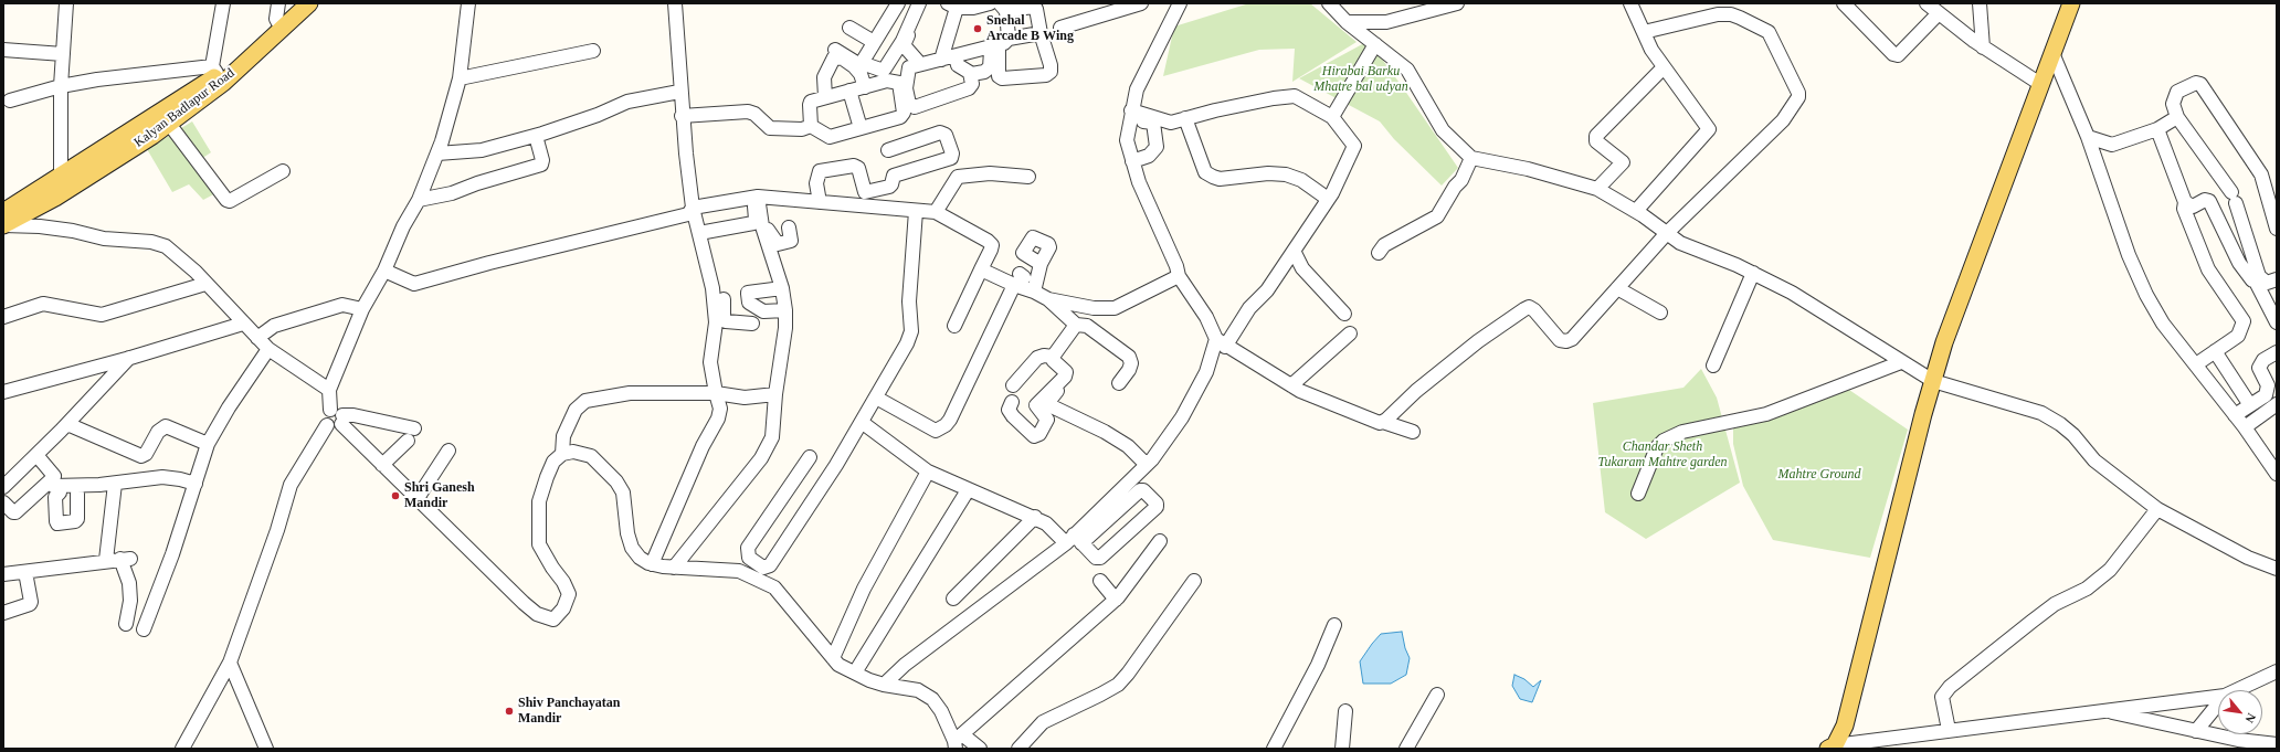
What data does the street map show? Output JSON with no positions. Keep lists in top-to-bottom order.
{
  "streets": {
    "main road": ["Kalyan Badlapur Road"]
  },
  "parks": ["Hirabai Barku Mhatre bal udyan", "Chandar Sheth Tukaram Mahtre garden", "Mahtre Ground"],
  "places": ["Snehal Arcade B Wing", "Shri Ganesh Mandir", "Shiv Panchayatan Mandir"],
  "north": "bottom right"
}
